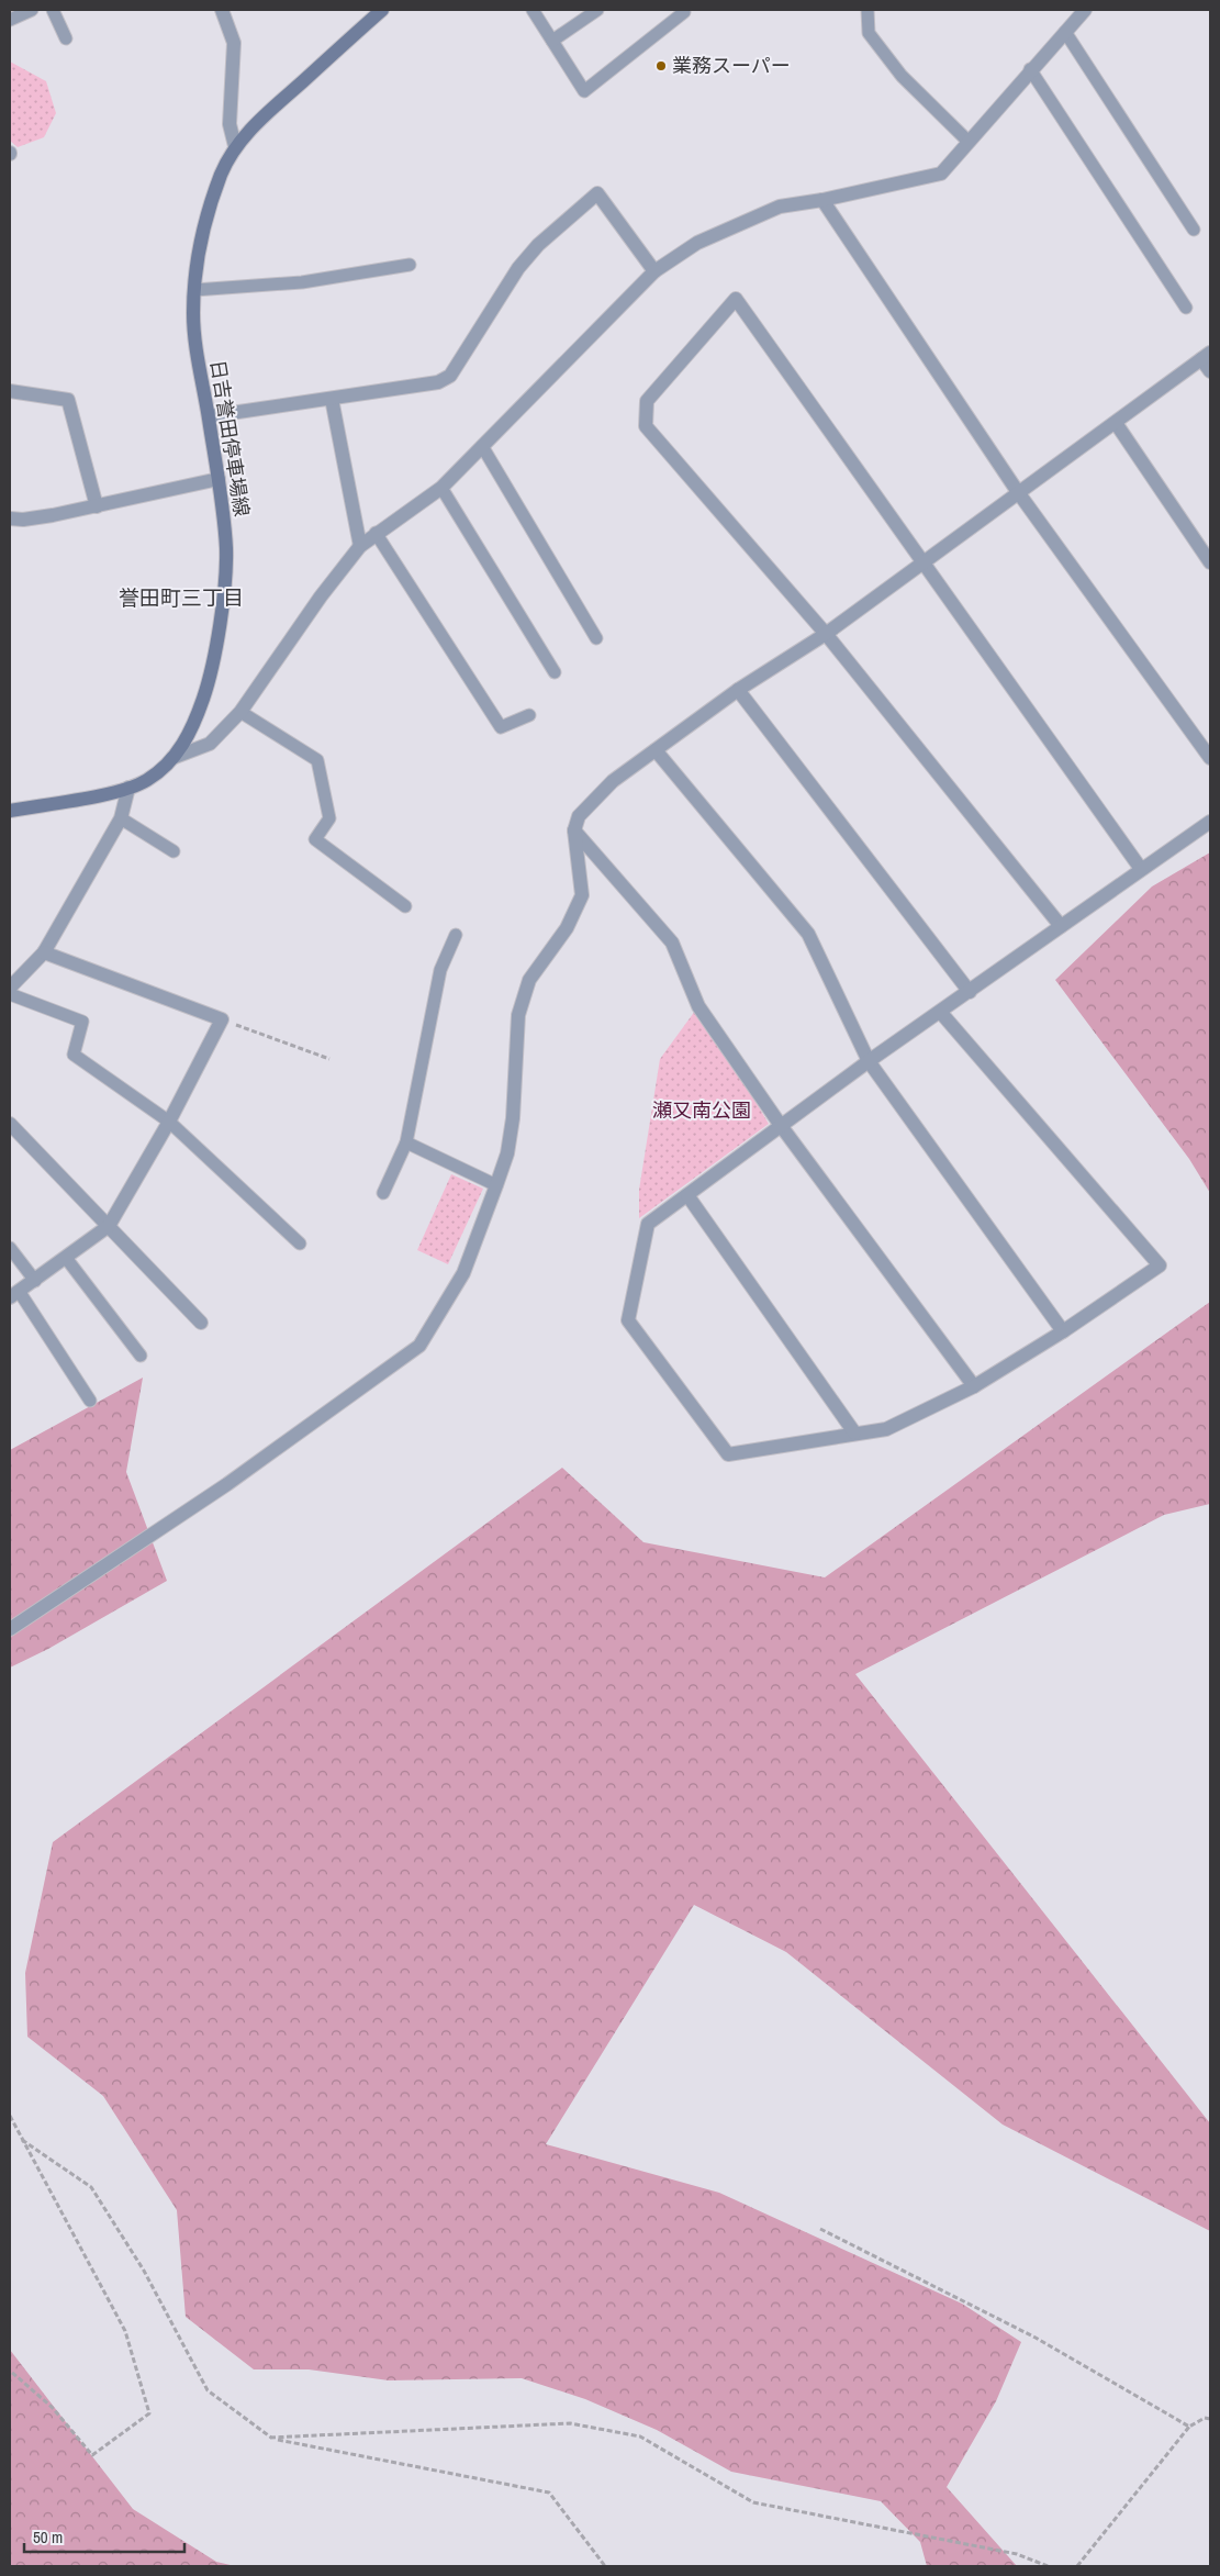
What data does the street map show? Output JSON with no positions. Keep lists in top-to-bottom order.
{
  "streets": {
    "main road": ["日吉誉田停車場線"]
  },
  "districts": ["誉田町三丁目"],
  "parks": ["瀬又南公園"],
  "places": ["業務スーパー"],
  "scale_bar": "50 m"
}
